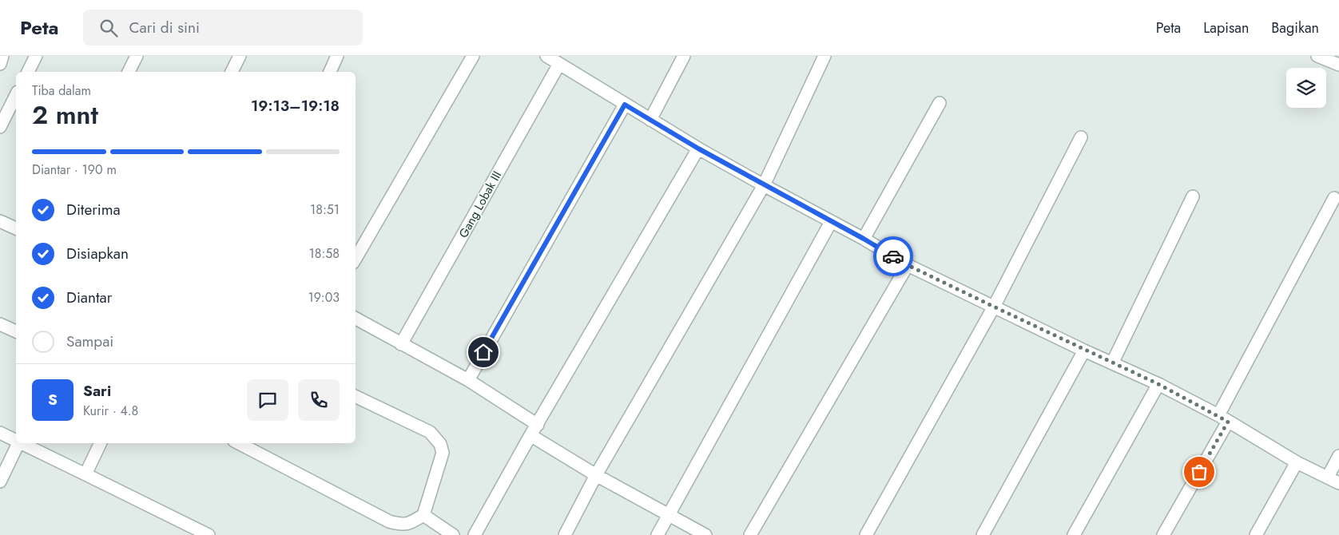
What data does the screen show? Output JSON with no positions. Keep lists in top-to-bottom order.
{
  "streets": {
    "street": ["Gang Lobak III"]
  },
  "page": {
    "header": "Peta",
    "search": "Cari di sini",
    "nav": ["Peta", "Lapisan", "Bagikan"],
    "heading": ["2 mnt", "Tiba dalam", "19:13–19:18"],
    "panel": ["Sari", "Kurir · 4.8"],
    "bar": "Diantar · 190 m",
    "list": [
      ["Diterima", "18:51"],
      ["Disiapkan", "18:58"],
      ["Diantar", "19:03"],
      "Sampai"
    ],
    "round": "S"
  }
}
